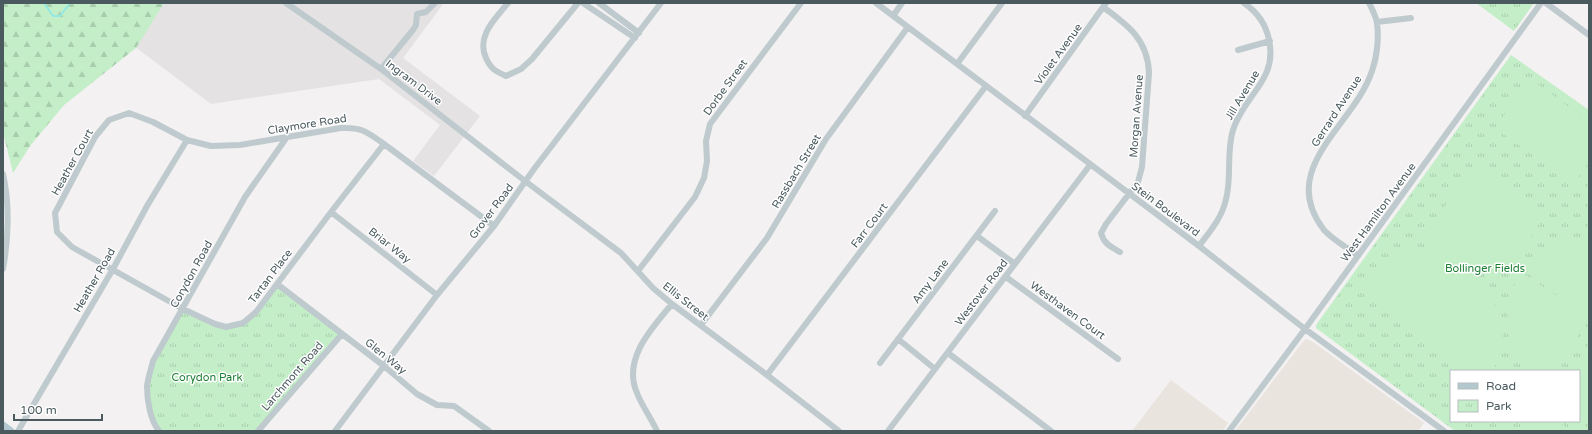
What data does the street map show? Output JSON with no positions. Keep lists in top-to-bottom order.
{
  "streets": {
    "street": [
      "Violet Avenue",
      "Ingram Drive",
      "Dorbe Street",
      "Jill Avenue",
      "Gerrard Avenue",
      "Morgan Avenue",
      "Claymore Road",
      "Heather Court",
      "Rassbach Street",
      "Stein Boulevard",
      "Grover Road",
      "West Hamilton Avenue",
      "Farr Court",
      "Briar Way",
      "Corydon Road",
      "Tartan Place",
      "Heather Road",
      "Amy Lane",
      "Westover Road",
      "Ellis Street",
      "Westhaven Court",
      "Glen Way",
      "Larchmont Road"
    ]
  },
  "crossings": [
    ["Violet Avenue", "Morgan Avenue"],
    ["Violet Avenue", "Stein Boulevard"],
    ["Ingram Drive", "Grover Road"],
    ["Ingram Drive", "Ellis Street"],
    ["Dorbe Street", "Ellis Street"],
    ["Jill Avenue", "Stein Boulevard"],
    ["Gerrard Avenue", "West Hamilton Avenue"],
    ["Morgan Avenue", "Stein Boulevard"],
    ["Claymore Road", "Heather Court"],
    ["Claymore Road", "Grover Road"],
    ["Claymore Road", "Corydon Road"],
    ["Claymore Road", "Tartan Place"],
    ["Claymore Road", "Heather Road"],
    ["Heather Court", "Tartan Place"],
    ["Heather Court", "Heather Road"],
    ["Rassbach Street", "Stein Boulevard"],
    ["Rassbach Street", "Ellis Street"],
    ["Stein Boulevard", "West Hamilton Avenue"],
    ["Stein Boulevard", "Farr Court"],
    ["Stein Boulevard", "Westover Road"],
    ["Grover Road", "Briar Way"],
    ["Grover Road", "Ellis Street"],
    ["Grover Road", "Glen Way"],
    ["Farr Court", "Ellis Street"],
    ["Briar Way", "Tartan Place"],
    ["Corydon Road", "Tartan Place"],
    ["Tartan Place", "Heather Road"],
    ["Tartan Place", "Glen Way"],
    ["Westover Road", "Westhaven Court"],
    ["Glen Way", "Larchmont Road"]
  ],
  "parks": ["Bollinger Fields", "Corydon Park"],
  "legend": ["Road", "Park"],
  "scale_bar": "100 m"
}
